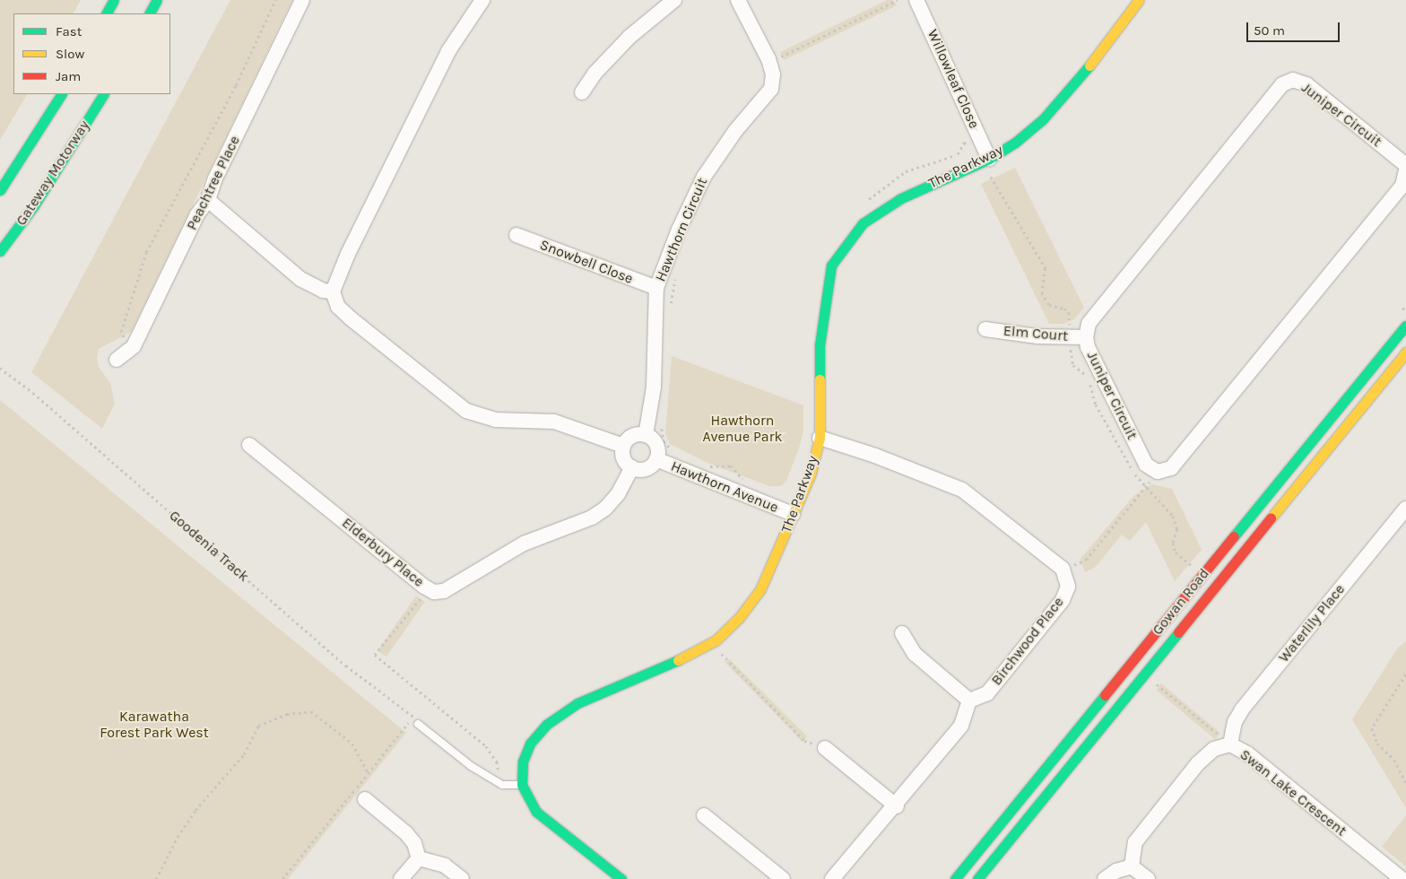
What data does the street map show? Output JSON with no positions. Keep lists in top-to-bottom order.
{
  "streets": {
    "main road": ["The Parkway", "Gateway Motorway", "Gowan Road"],
    "street": [
      "Willowleaf Close",
      "Juniper Circuit",
      "Peachtree Place",
      "Hawthorn Circuit",
      "Snowbell Close",
      "Elm Court",
      "Hawthorn Avenue",
      "Elderbury Place",
      "Waterlily Place",
      "Birchwood Place",
      "Swan Lake Crescent"
    ],
    "path": ["Goodenia Track"]
  },
  "crossings": [
    ["Willowleaf Close", "The Parkway"],
    ["Juniper Circuit", "Elm Court"],
    ["The Parkway", "Hawthorn Avenue"],
    ["Hawthorn Circuit", "Snowbell Close"],
    ["Hawthorn Circuit", "Hawthorn Avenue"],
    ["Hawthorn Circuit", "Elderbury Place"],
    ["Hawthorn Avenue", "Elderbury Place"],
    ["Waterlily Place", "Swan Lake Crescent"]
  ],
  "parks": ["Hawthorn Avenue Park", "Karawatha Forest Park West"],
  "legend": ["Fast", "Slow", "Jam"],
  "scale_bar": "50 m"
}
